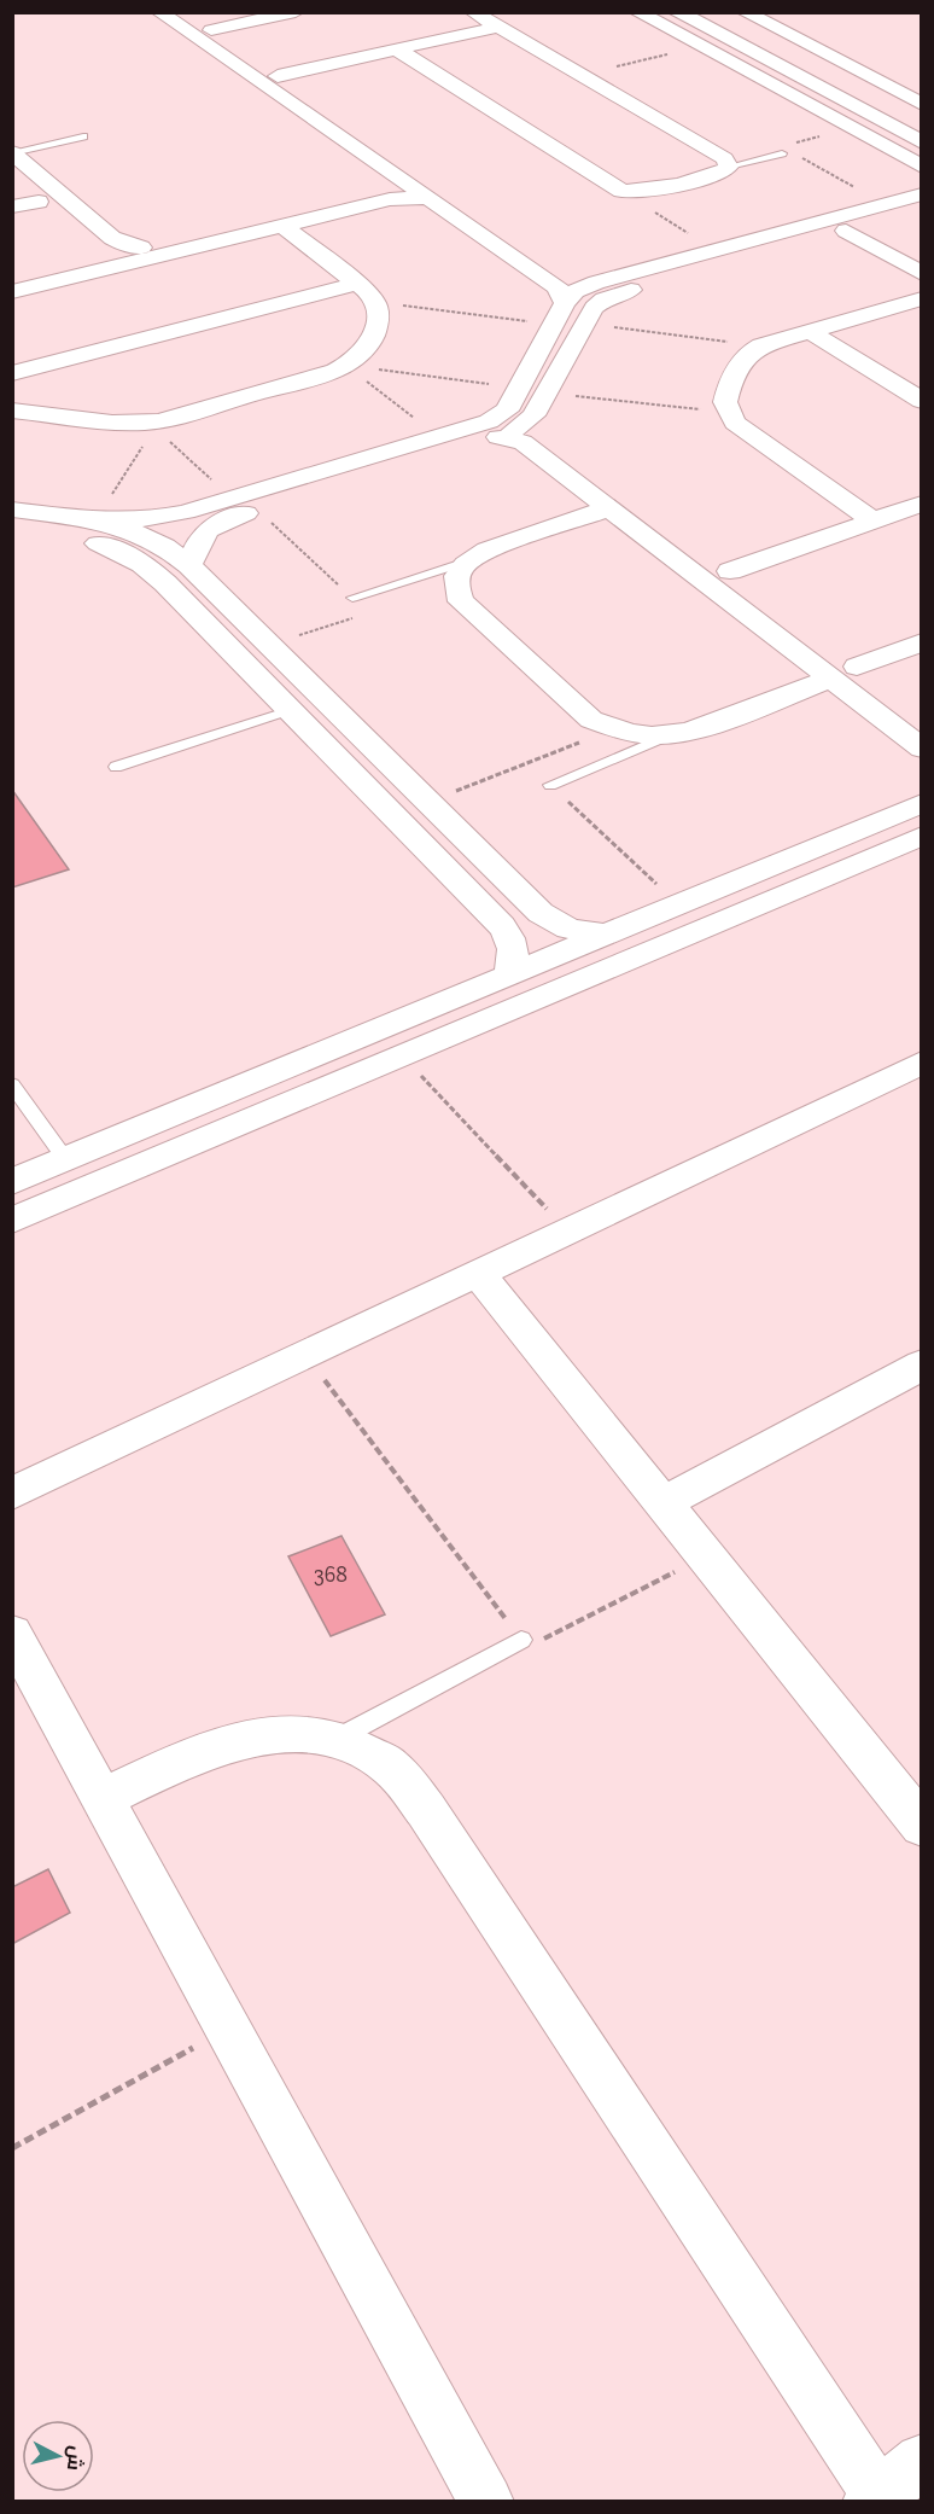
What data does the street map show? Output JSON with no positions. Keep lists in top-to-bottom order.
{
  "house_numbers": ["368"],
  "north": "right"
}
